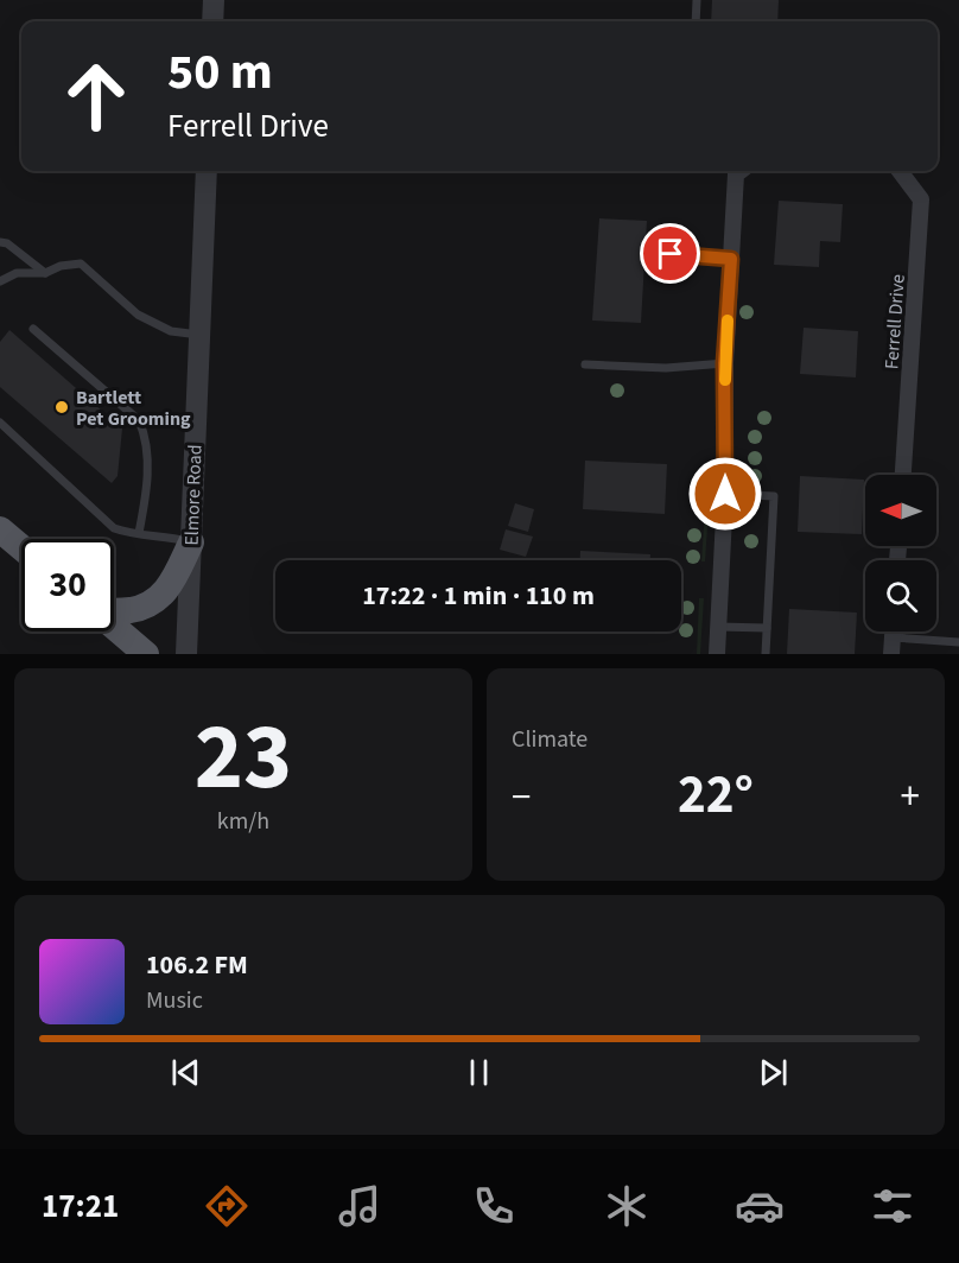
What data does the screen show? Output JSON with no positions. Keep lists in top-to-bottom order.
{
  "streets": {
    "street": ["Ferrell Drive", "Elmore Road"]
  },
  "places": ["Bartlett Pet Grooming"],
  "north": "left",
  "page": {
    "turn": ["50 m", "Ferrell Drive"],
    "limit": "30",
    "trip": "17:22 · 1 min · 110 m",
    "tile": [
      ["23", "km/h"],
      "Climate"
    ],
    "heat": ["−", "22°", "+"],
    "song": ["106.2 FM", "Music"],
    "tabs": "17:21"
  }
}
